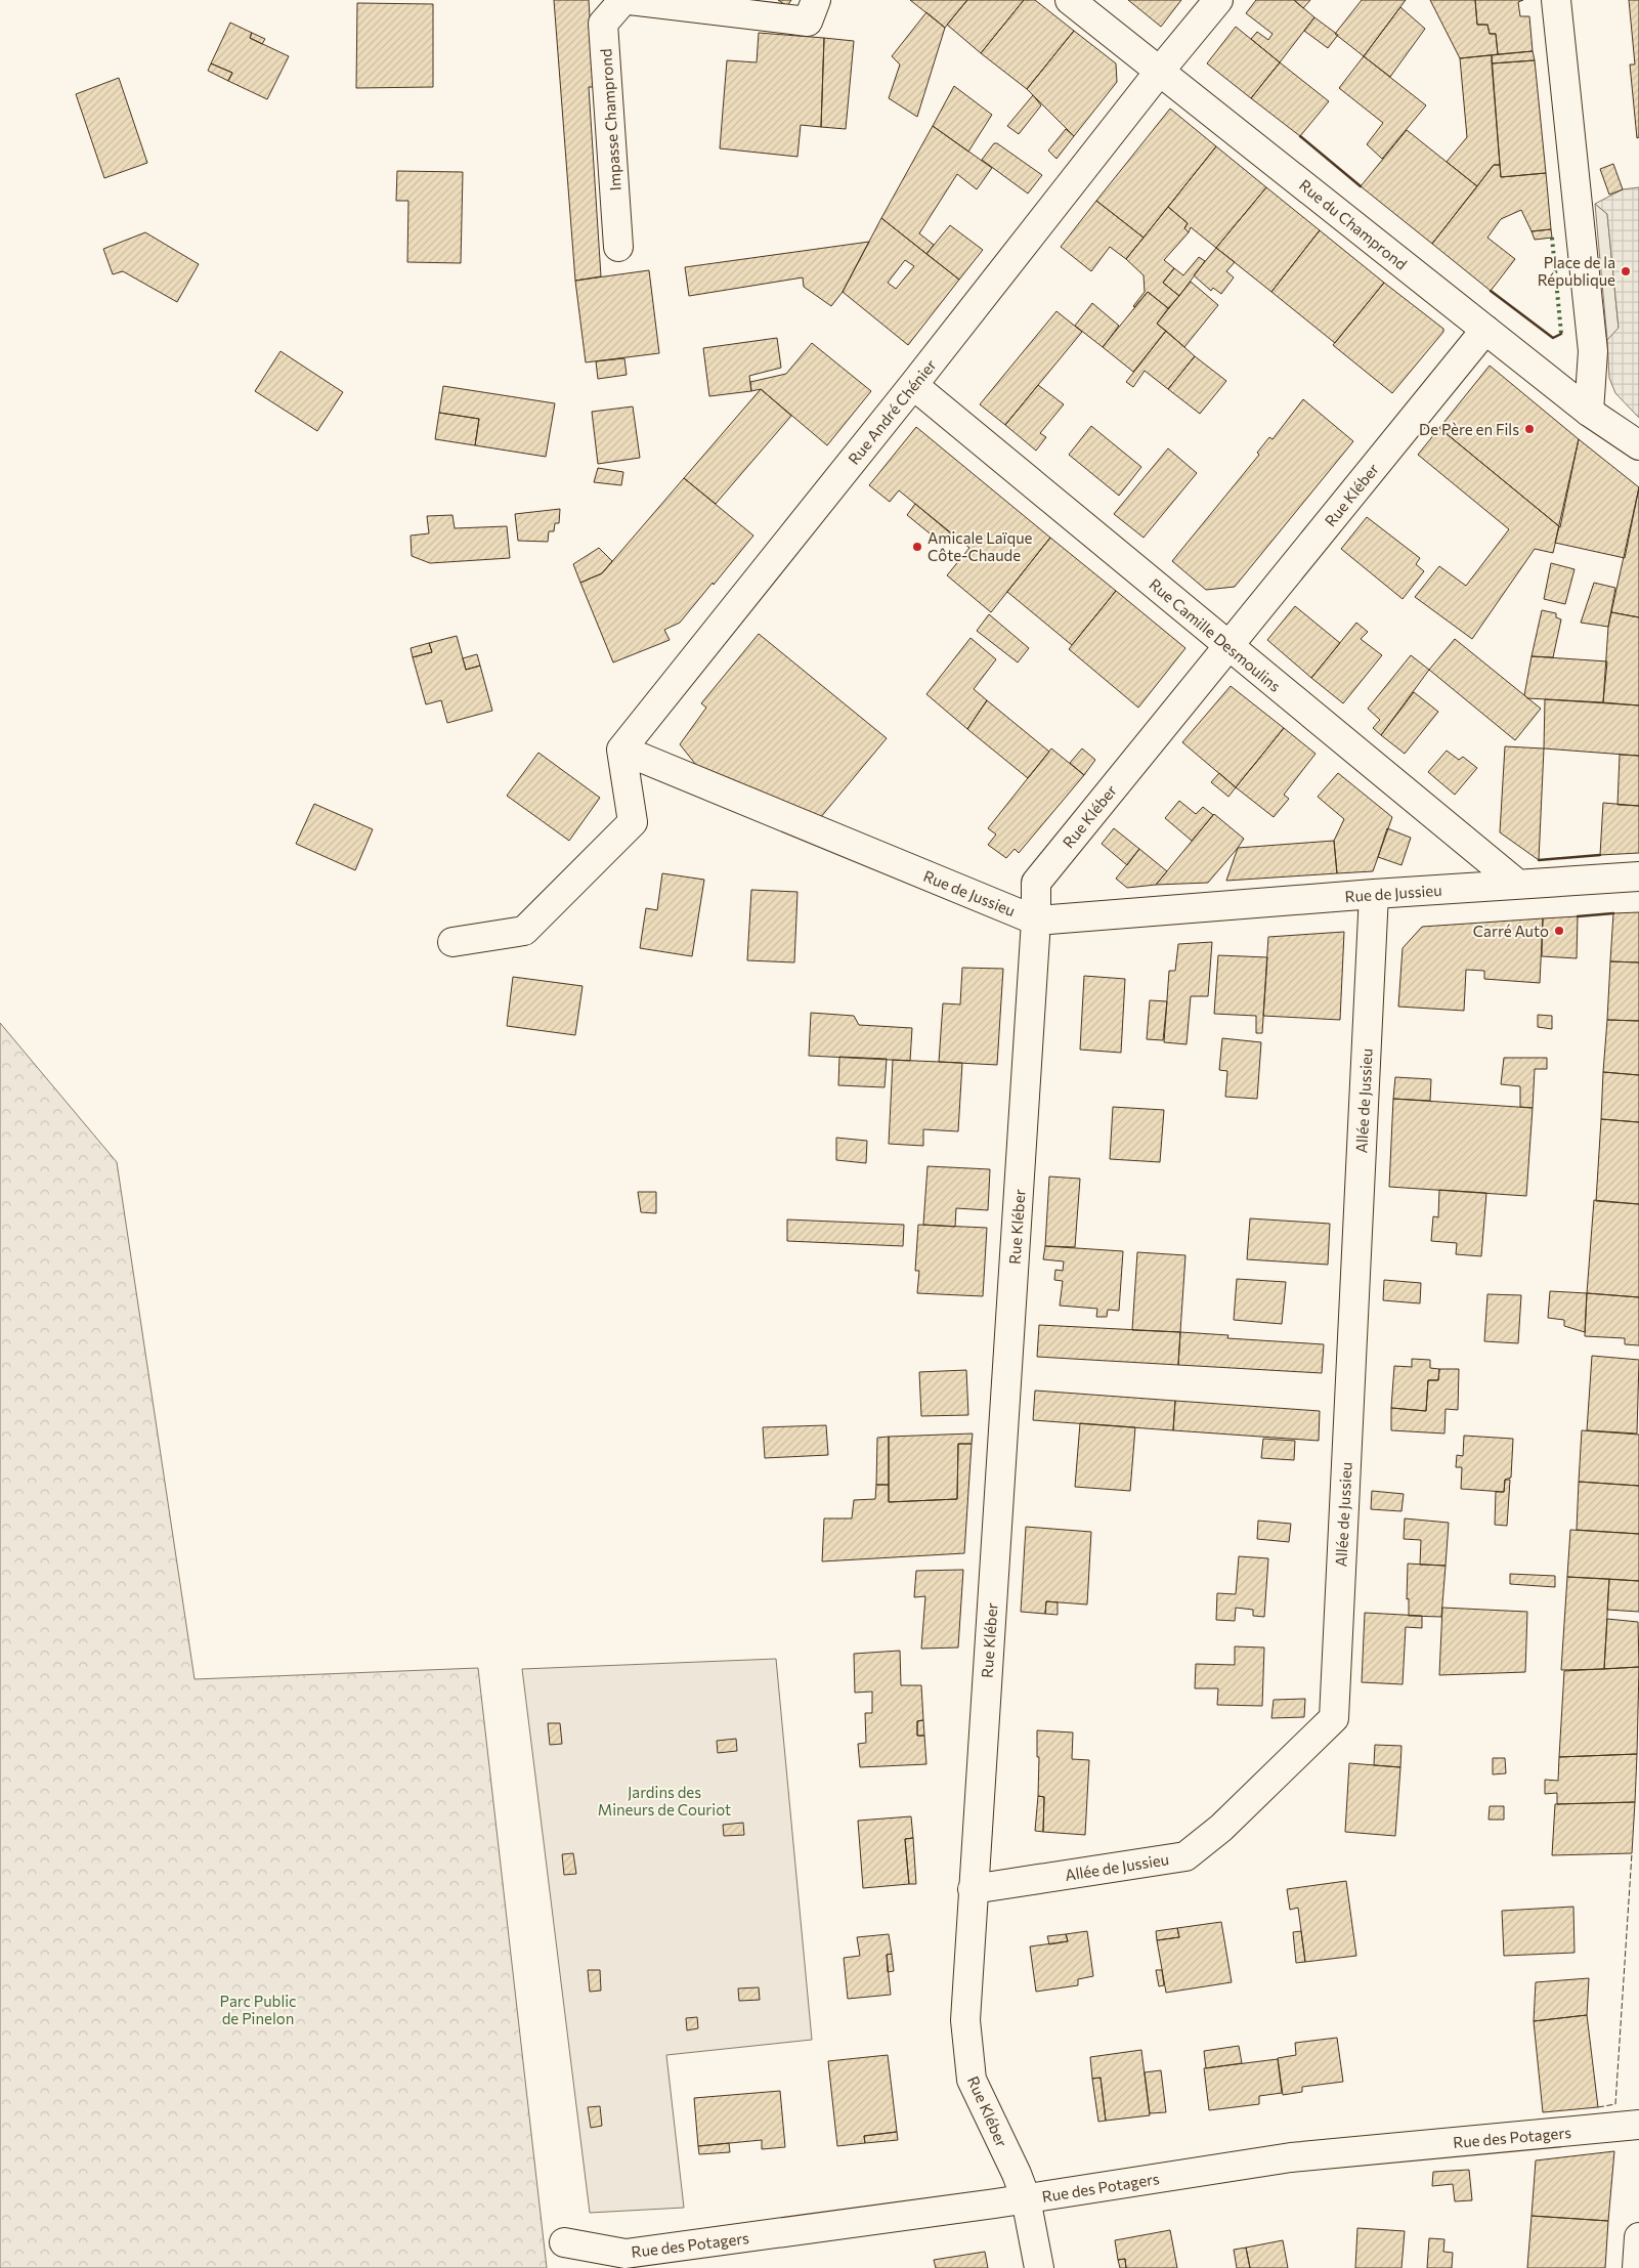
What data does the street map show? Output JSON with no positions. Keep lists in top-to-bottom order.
{
  "streets": {
    "street": [
      "Impasse Champrond",
      "Rue du Champrond",
      "Rue André Chénier",
      "Rue Kléber",
      "Rue Camille Desmoulins",
      "Rue de Jussieu",
      "Allée de Jussieu",
      "Rue des Potagers"
    ]
  },
  "crossings": [
    ["Rue du Champrond", "Rue André Chénier"],
    ["Rue du Champrond", "Rue Kléber"],
    ["Rue André Chénier", "Rue Camille Desmoulins"],
    ["Rue André Chénier", "Rue de Jussieu"],
    ["Rue Kléber", "Rue Camille Desmoulins"],
    ["Rue Kléber", "Rue de Jussieu"],
    ["Rue Kléber", "Allée de Jussieu"],
    ["Rue Kléber", "Rue des Potagers"],
    ["Rue Camille Desmoulins", "Rue de Jussieu"],
    ["Rue de Jussieu", "Allée de Jussieu"]
  ],
  "parks": ["Jardins des Mineurs de Couriot", "Parc Public de Pinelon"],
  "places": [
    "Place de la République",
    "De Père en Fils",
    "Amicale Laïque Côte-Chaude",
    "Carré Auto"
  ]
}
